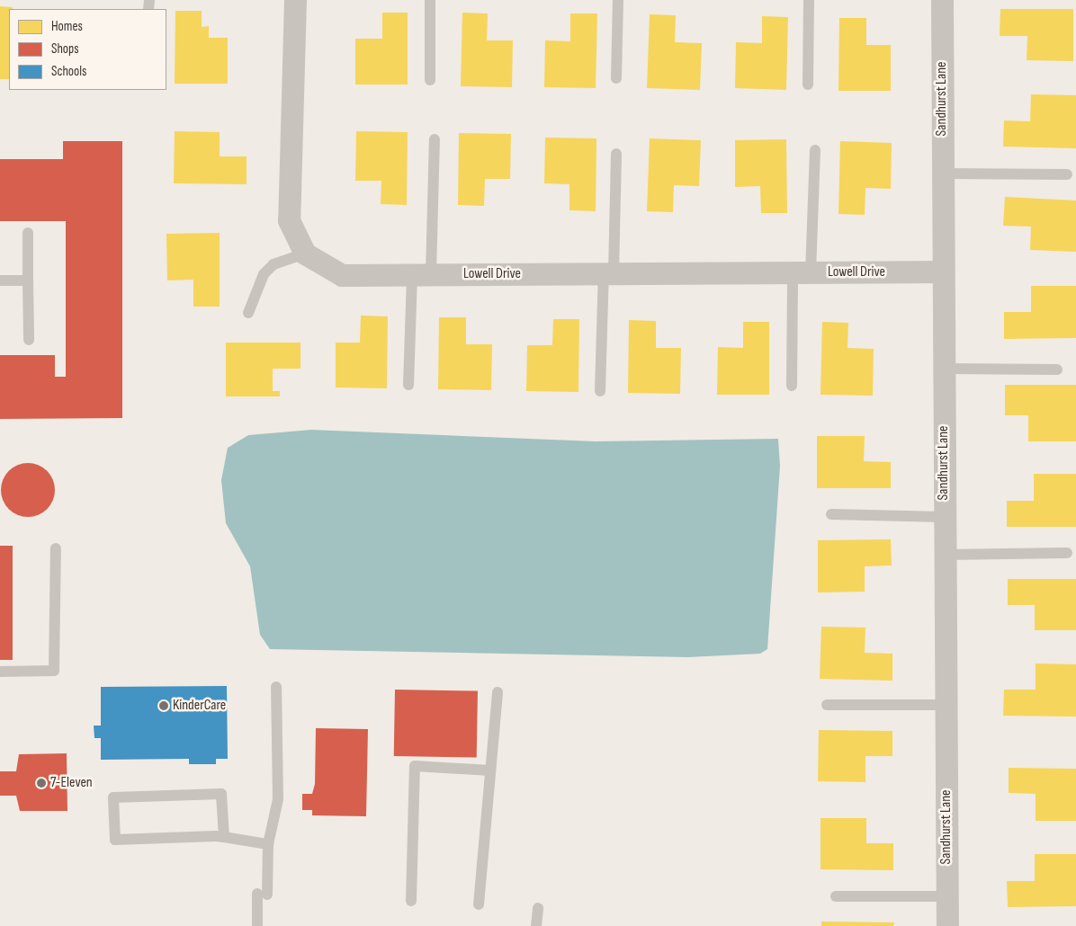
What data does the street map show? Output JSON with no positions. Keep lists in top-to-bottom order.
{
  "streets": {
    "street": ["Sandhurst Lane", "Lowell Drive"]
  },
  "crossings": [
    ["Sandhurst Lane", "Lowell Drive"]
  ],
  "places": ["KinderCare", "7-Eleven"],
  "legend": ["Homes", "Shops", "Schools"]
}
